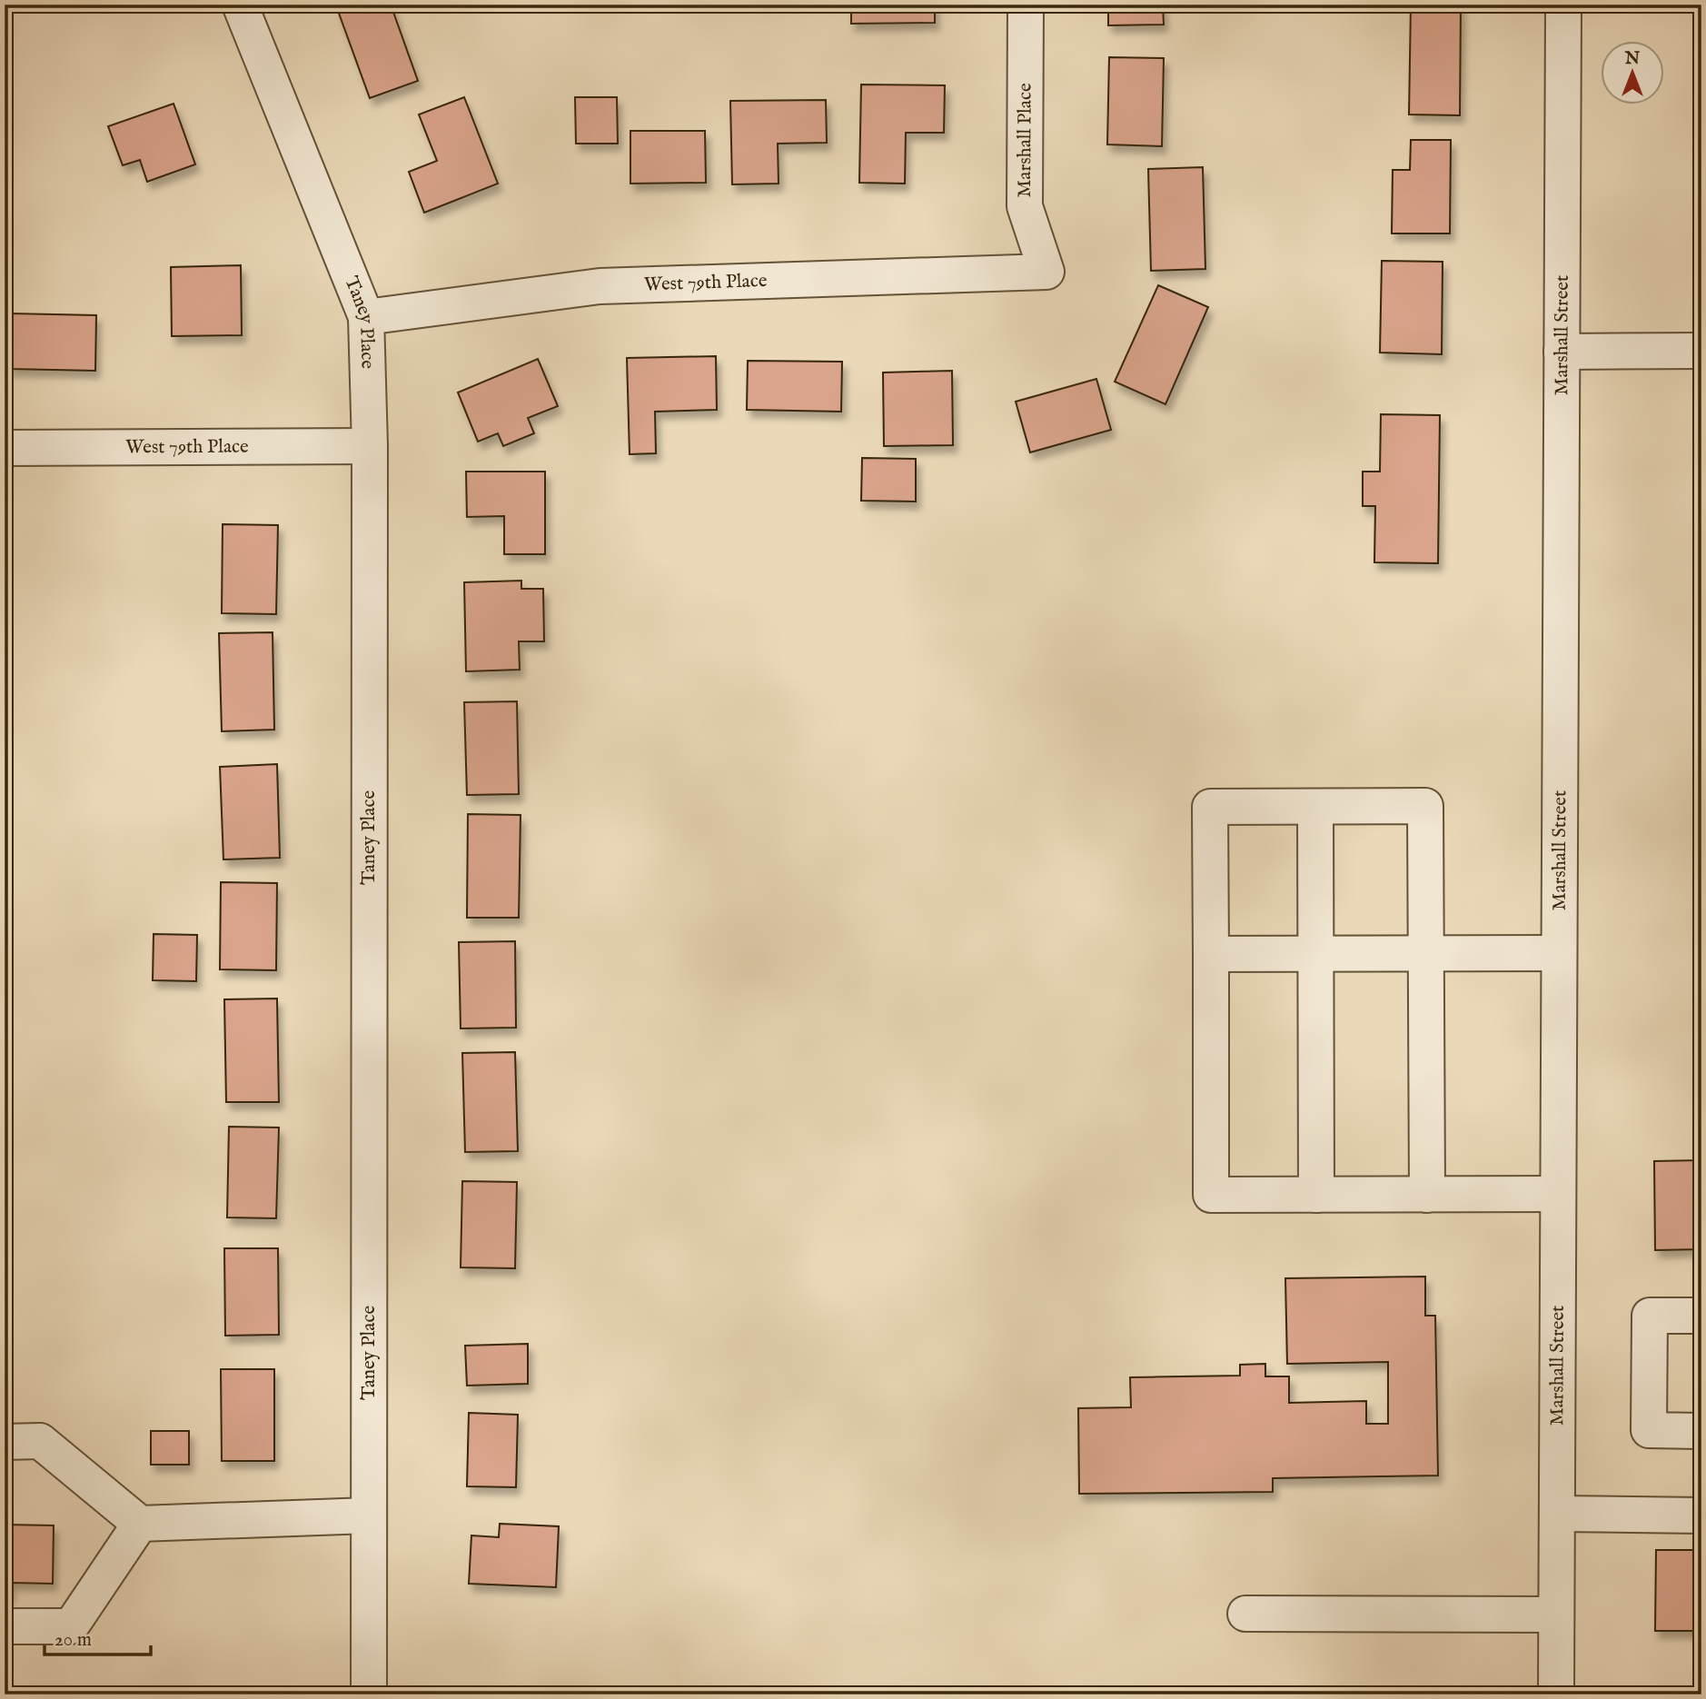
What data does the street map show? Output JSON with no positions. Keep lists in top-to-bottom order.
{
  "streets": {
    "street": [
      "Marshall Place",
      "West 79th Place",
      "Taney Place",
      "Marshall Street"
    ]
  },
  "crossings": [
    ["Marshall Place", "West 79th Place"],
    ["West 79th Place", "Taney Place"]
  ],
  "scale_bar": "20 m",
  "north": "top"
}
